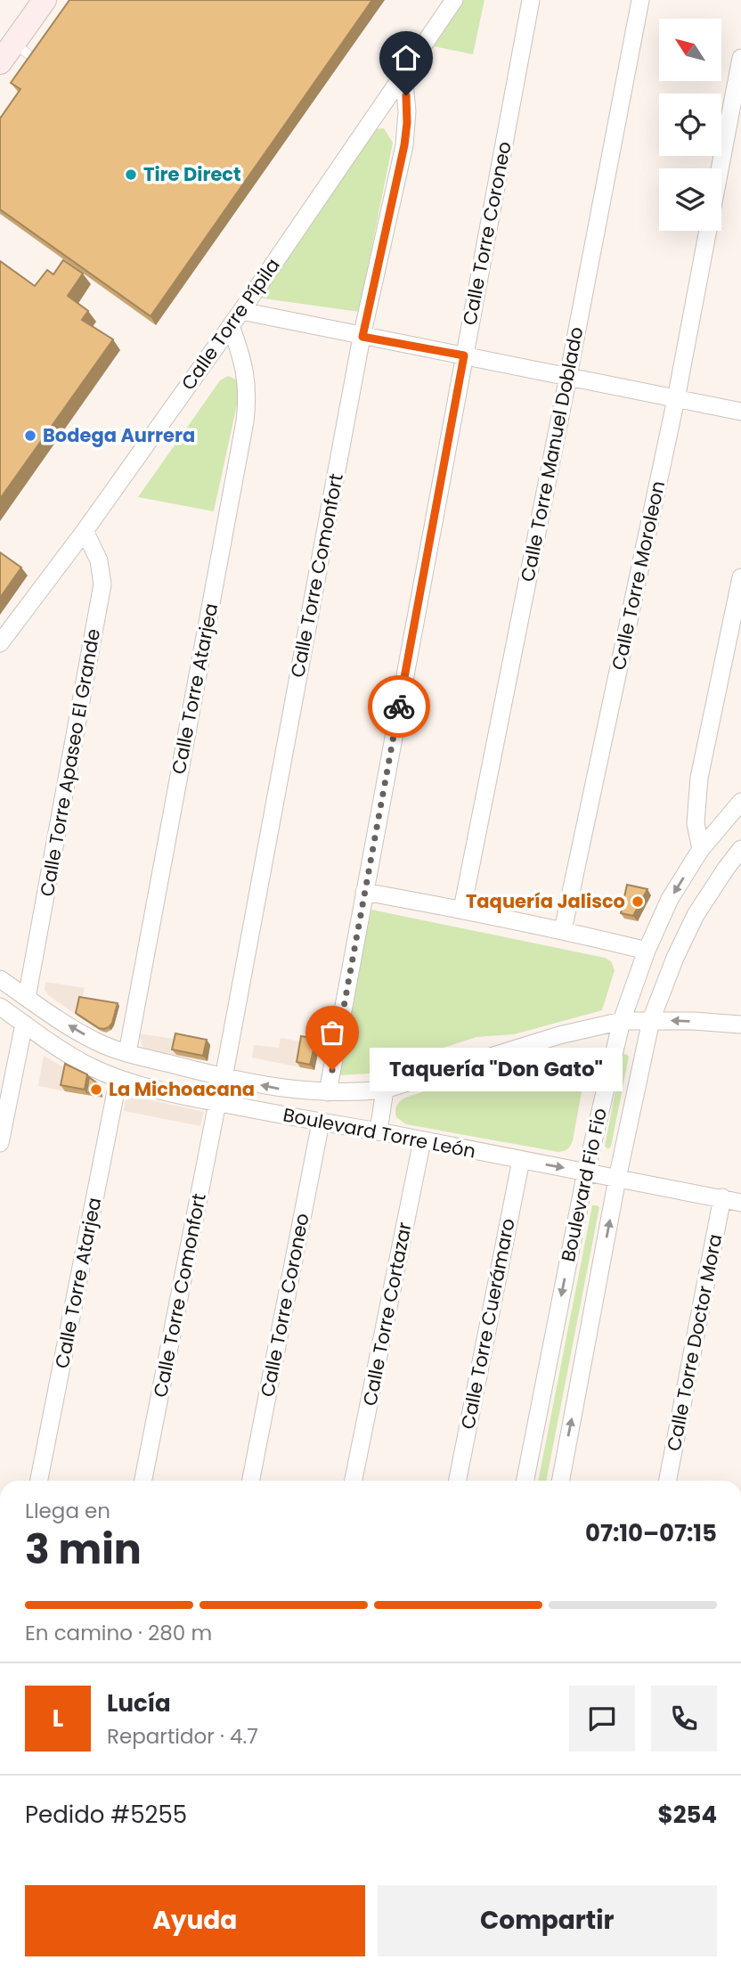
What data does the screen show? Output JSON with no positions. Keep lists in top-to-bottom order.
{
  "streets": {
    "street": [
      "Calle Torre Coroneo",
      "Calle Torre Pípila",
      "Calle Torre Manuel Doblado",
      "Calle Torre Comonfort",
      "Calle Torre Moroleon",
      "Calle Torre Atarjea",
      "Calle Torre Apaseo El Grande",
      "Boulevard Torre León",
      "Boulevard Fio Fio",
      "Calle Torre Cortazar",
      "Calle Torre Cuerámaro",
      "Calle Torre Doctor Mora"
    ]
  },
  "crossings": [
    ["Calle Torre Coroneo", "Boulevard Torre León"],
    ["Calle Torre Pípila", "Calle Torre Comonfort"],
    ["Calle Torre Pípila", "Calle Torre Atarjea"],
    ["Calle Torre Pípila", "Calle Torre Apaseo El Grande"],
    ["Calle Torre Comonfort", "Boulevard Torre León"],
    ["Calle Torre Atarjea", "Boulevard Torre León"],
    ["Calle Torre Apaseo El Grande", "Boulevard Torre León"],
    ["Boulevard Torre León", "Boulevard Fio Fio"],
    ["Boulevard Torre León", "Calle Torre Cortazar"],
    ["Boulevard Torre León", "Calle Torre Cuerámaro"],
    ["Boulevard Torre León", "Calle Torre Doctor Mora"]
  ],
  "places": [
    "Tire Direct",
    "Bodega Aurrera",
    "Taquería Jalisco",
    "Taquería \"Don Gato\"",
    "La Michoacana"
  ],
  "north": "top left",
  "page": {
    "bubble": "Taquería \"Don Gato\"",
    "heading": ["3 min", "Llega en", "07:10–07:15"],
    "panel": [
      "Lucía",
      "Repartidor · 4.7",
      "Pedido #5255",
      "$254"
    ],
    "bar": "En camino · 280 m",
    "round": "L",
    "buttons": ["Ayuda", "Compartir"]
  }
}
